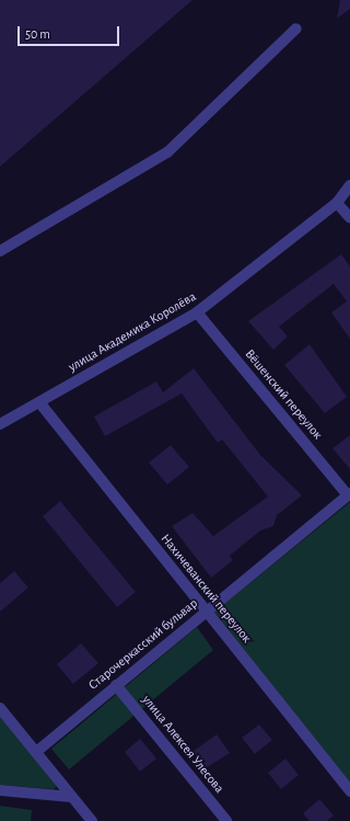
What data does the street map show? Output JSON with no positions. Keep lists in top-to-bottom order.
{
  "streets": {
    "street": [
      "улица Академика Королёва",
      "Вёшенский переулок",
      "Нахичеванский переулок",
      "Старочеркасский бульвар",
      "улица Алексея Улесова"
    ]
  },
  "crossings": [
    ["улица Академика Королёва", "Вёшенский переулок"],
    ["улица Академика Королёва", "Нахичеванский переулок"],
    ["Вёшенский переулок", "Старочеркасский бульвар"],
    ["Нахичеванский переулок", "Старочеркасский бульвар"],
    ["Старочеркасский бульвар", "улица Алексея Улесова"]
  ],
  "scale_bar": "50 m"
}
